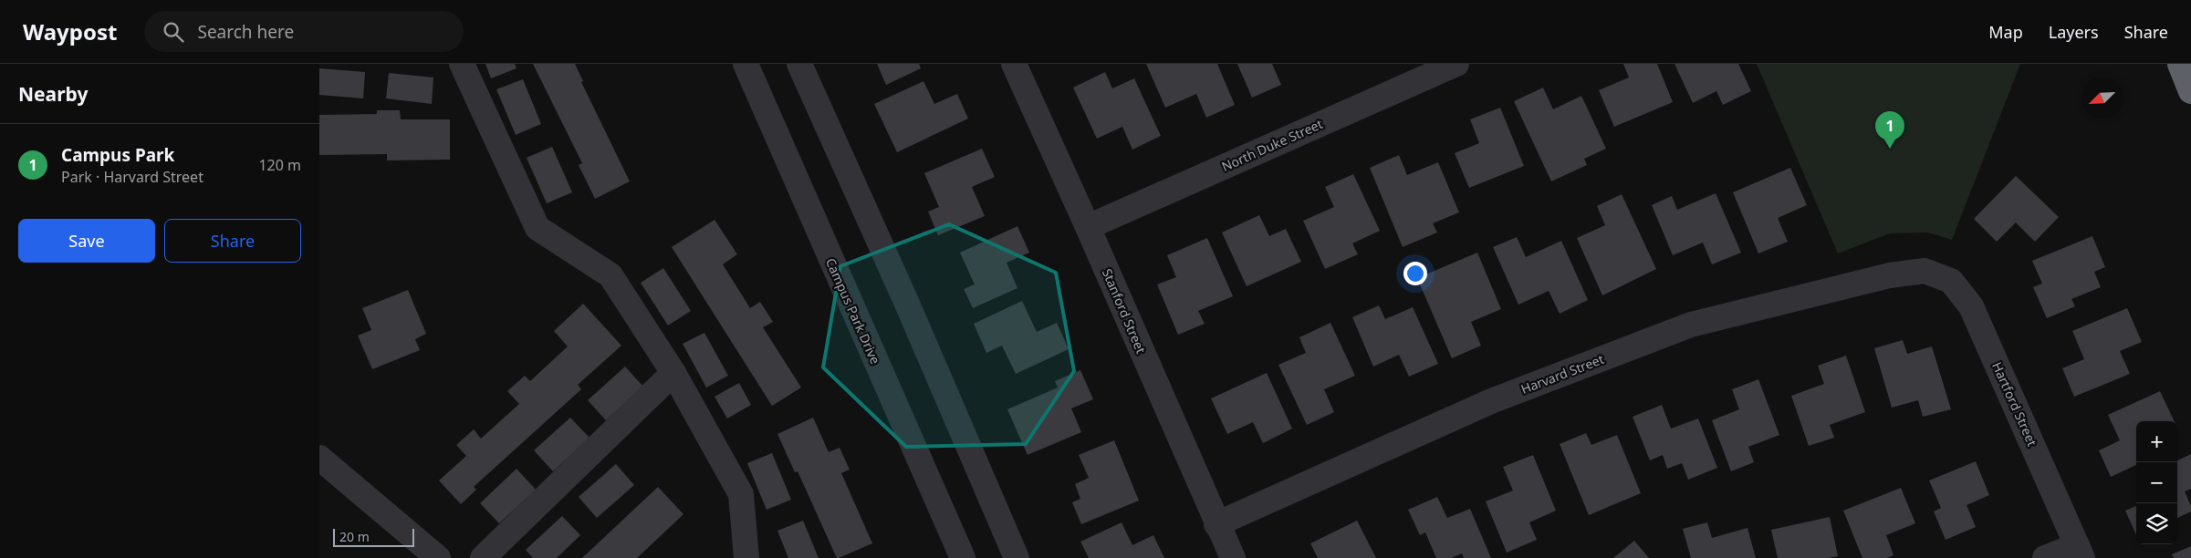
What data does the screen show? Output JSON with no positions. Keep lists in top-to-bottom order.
{
  "streets": {
    "street": [
      "North Duke Street",
      "Campus Park Drive",
      "Stanford Street",
      "Harvard Street",
      "Hartford Street"
    ]
  },
  "crossings": [
    ["North Duke Street", "Stanford Street"],
    ["Stanford Street", "Harvard Street"],
    ["Harvard Street", "Hartford Street"]
  ],
  "scale_bar": "20 m",
  "north": "bottom left",
  "page": {
    "header": "Waypost",
    "search": "Search here",
    "nav": ["Map", "Layers", "Share"],
    "heading": "Nearby",
    "pins": "1",
    "list": [
      {
        "mark": "1",
        "name": "Campus Park",
        "note": "Park · Harvard Street",
        "value": "120 m"
      }
    ],
    "buttons": ["Save", "Share"],
    "map_buttons": ["+", "−"],
    "scale": "20 m"
  }
}
